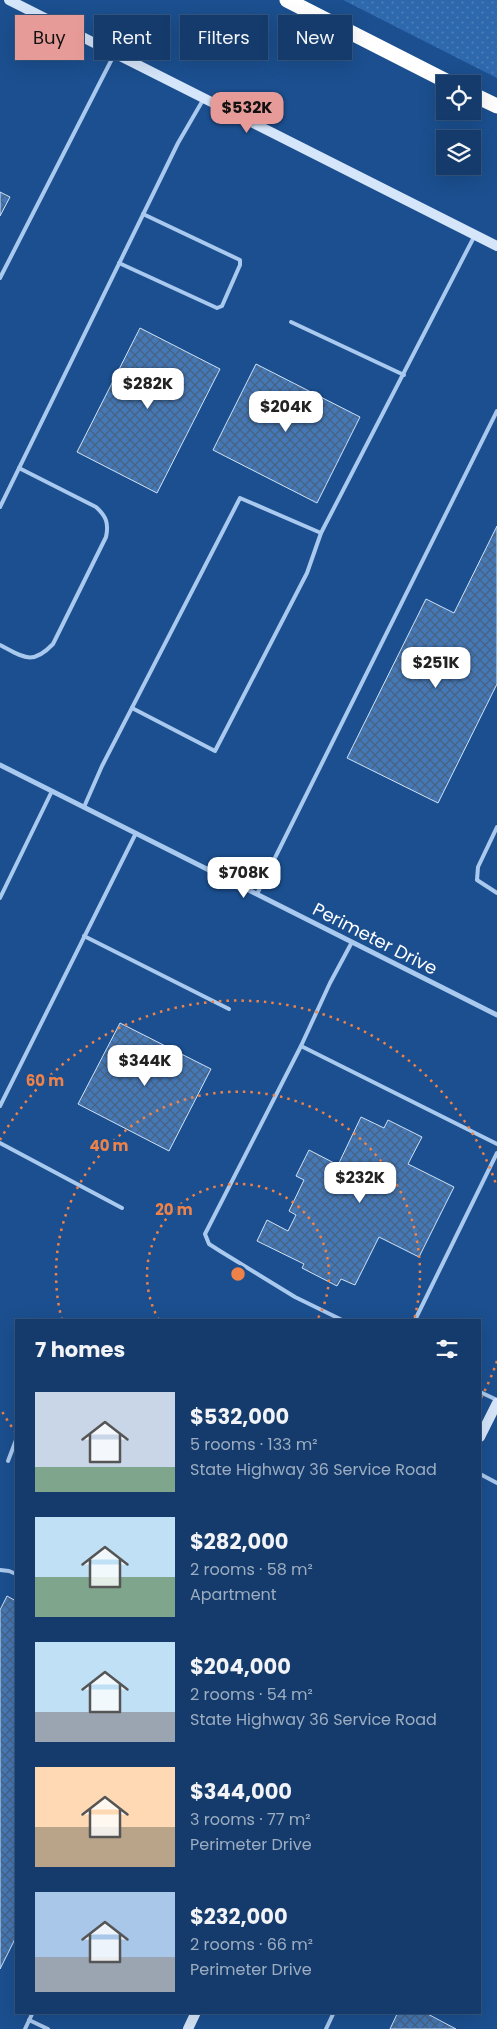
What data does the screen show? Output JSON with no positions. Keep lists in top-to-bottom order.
{
  "streets": {
    "street": ["Perimeter Drive"]
  },
  "page": {
    "chip": [
      "Buy",
      "Rent",
      "Filters",
      "New"
    ],
    "price": [
      "$532K",
      "$282K",
      "$204K",
      "$251K",
      "$708K",
      "$344K",
      "$232K"
    ],
    "heading": "7 homes",
    "list": [
      {
        "name": "$532,000",
        "note": "5 rooms · 133 m² · State Highway 36 Service Road"
      },
      {
        "name": "$282,000",
        "note": "2 rooms · 58 m² · Apartment"
      },
      {
        "name": "$204,000",
        "note": "2 rooms · 54 m² · State Highway 36 Service Road"
      },
      {
        "name": "$344,000",
        "note": "3 rooms · 77 m² · Perimeter Drive"
      },
      {
        "name": "$232,000",
        "note": "2 rooms · 66 m² · Perimeter Drive"
      }
    ]
  },
  "rings": ["60 m", "40 m", "20 m"]
}
